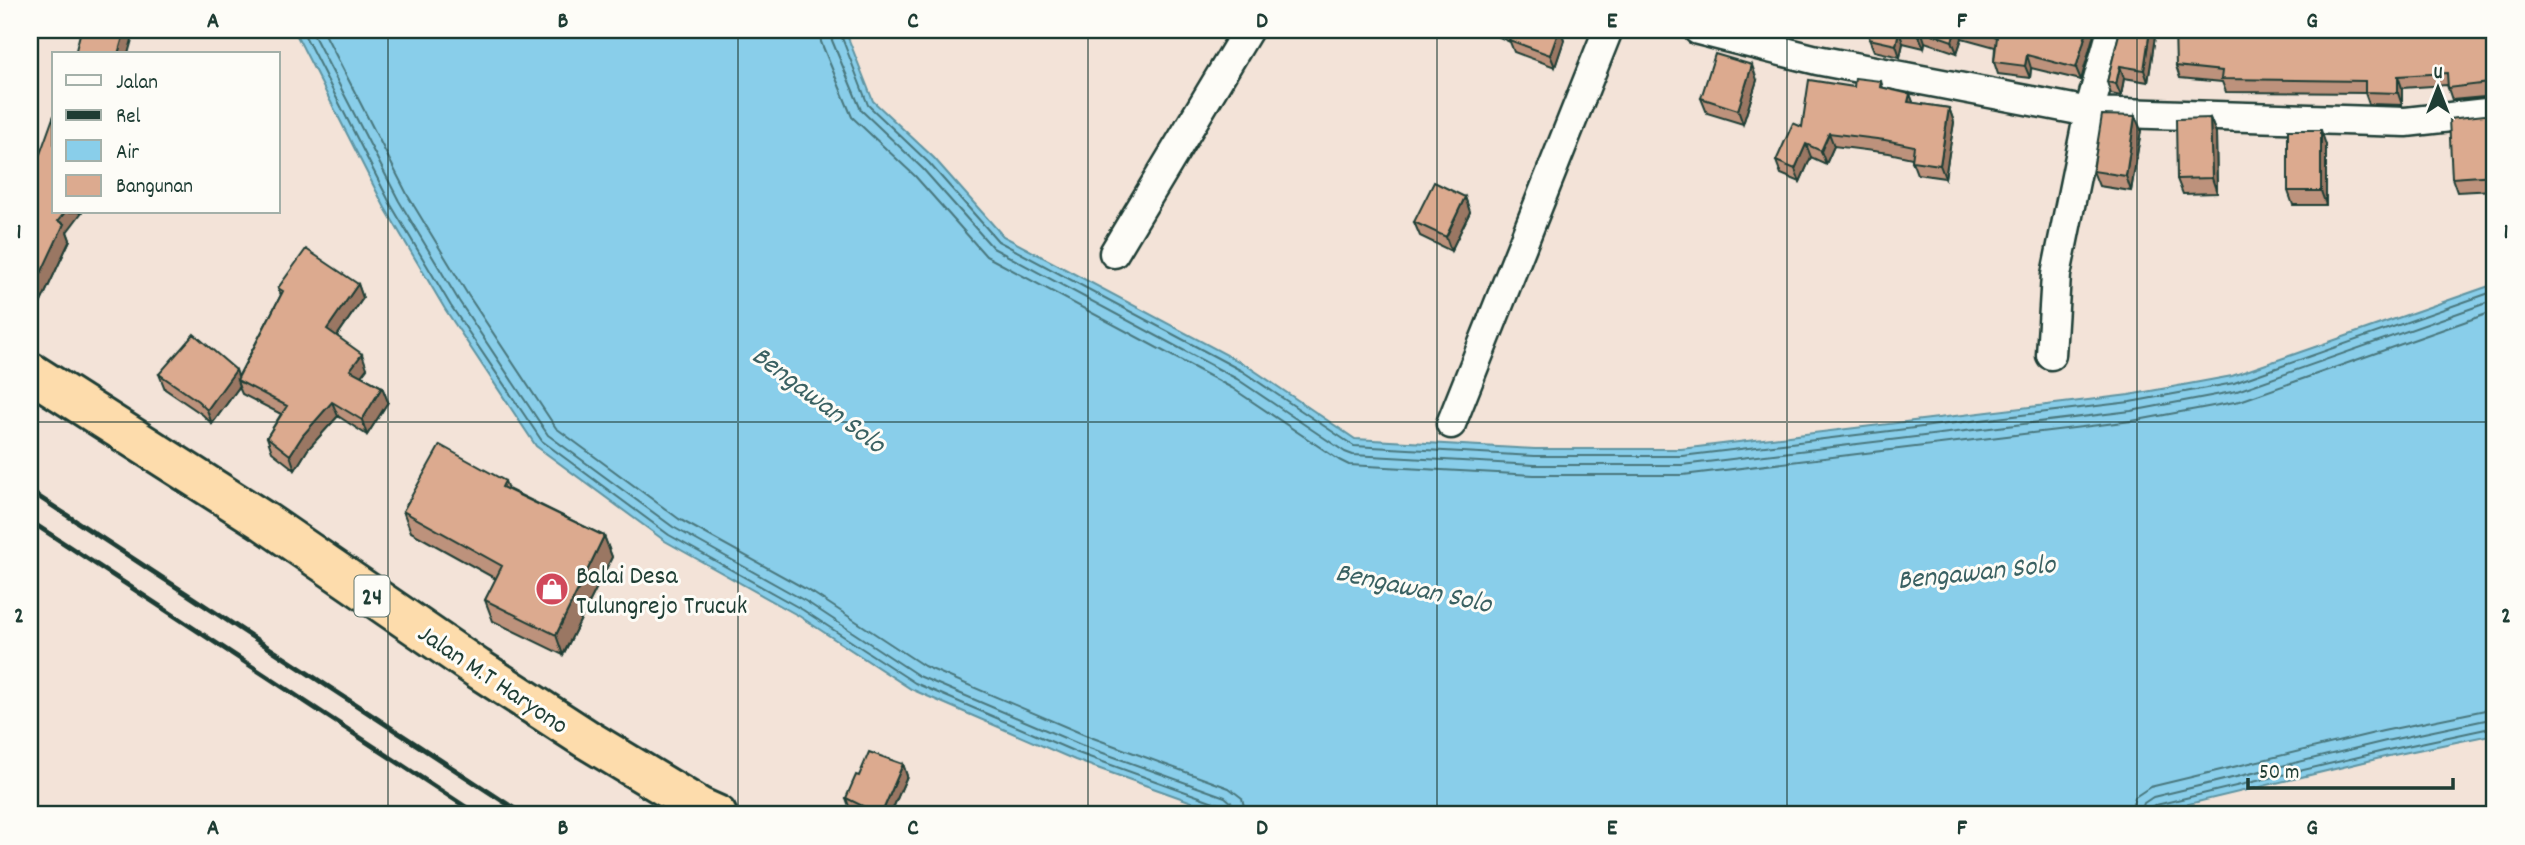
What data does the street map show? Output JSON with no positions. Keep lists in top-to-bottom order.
{
  "streets": {
    "highway": ["24", "Jalan M.T Haryono"]
  },
  "water": ["Bengawan Solo"],
  "places": {
    "shop": ["Balai Desa Tulungrejo Trucuk"]
  },
  "legend": [
    "Jalan",
    "Rel",
    "Air",
    "Bangunan"
  ],
  "scale_bar": "50 m",
  "north": "top",
  "grid": {
    "columns": [
      "A",
      "B",
      "C",
      "D",
      "E",
      "F",
      "G"
    ],
    "rows": ["1", "2"]
  }
}
